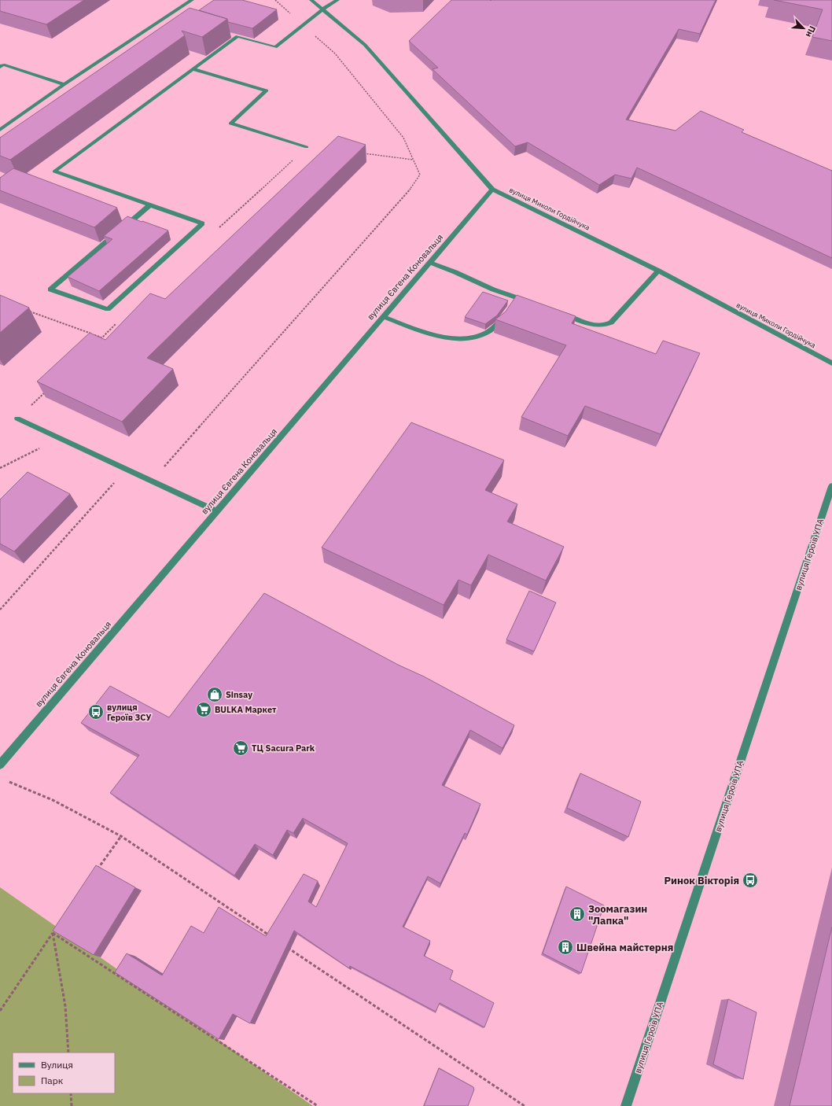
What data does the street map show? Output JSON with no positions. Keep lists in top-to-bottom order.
{
  "streets": {
    "street": ["вулиця Миколи Гордійчука", "вулиця Євгена Коновальця", "вулиця Героїв УПА"]
  },
  "crossings": [
    ["вулиця Миколи Гордійчука", "вулиця Євгена Коновальця"]
  ],
  "places": {
    "shop": ["Sinsay"],
    "supermarket": ["BULKA Маркет", "ТЦ Sacura Park"],
    "bus stop": ["вулиця Героїв ЗСУ", "Ринок Вікторія"],
    "building": ["Зоомагазин \"Лапка\"", "Швейна майстерня"]
  },
  "legend": ["Вулиця", "Парк"],
  "north": "bottom right"
}
